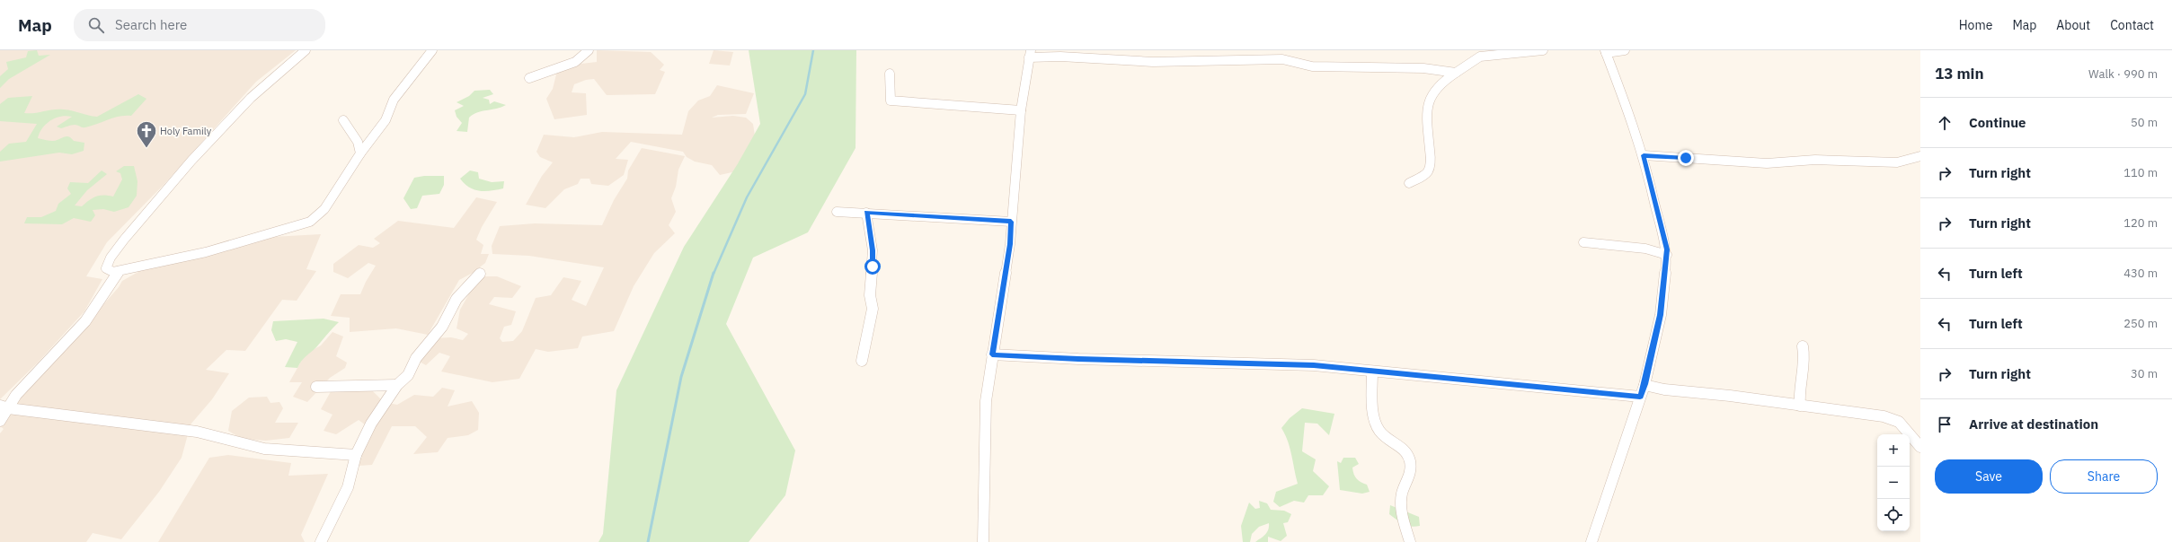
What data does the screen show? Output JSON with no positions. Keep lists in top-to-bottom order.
{
  "places": {
    "church": ["Holy Family"]
  },
  "page": {
    "header": "Map",
    "search": "Search here",
    "nav": [
      "Home",
      "Map",
      "About",
      "Contact"
    ],
    "heading": ["13 min", "Walk · 990 m"],
    "list": [
      ["Continue", "50 m"],
      ["Turn right", "110 m"],
      ["Turn right", "120 m"],
      ["Turn left", "430 m"],
      ["Turn left", "250 m"],
      ["Turn right", "30 m"],
      "Arrive at destination"
    ],
    "map_buttons": ["+", "−"],
    "buttons": ["Save", "Share"]
  }
}
